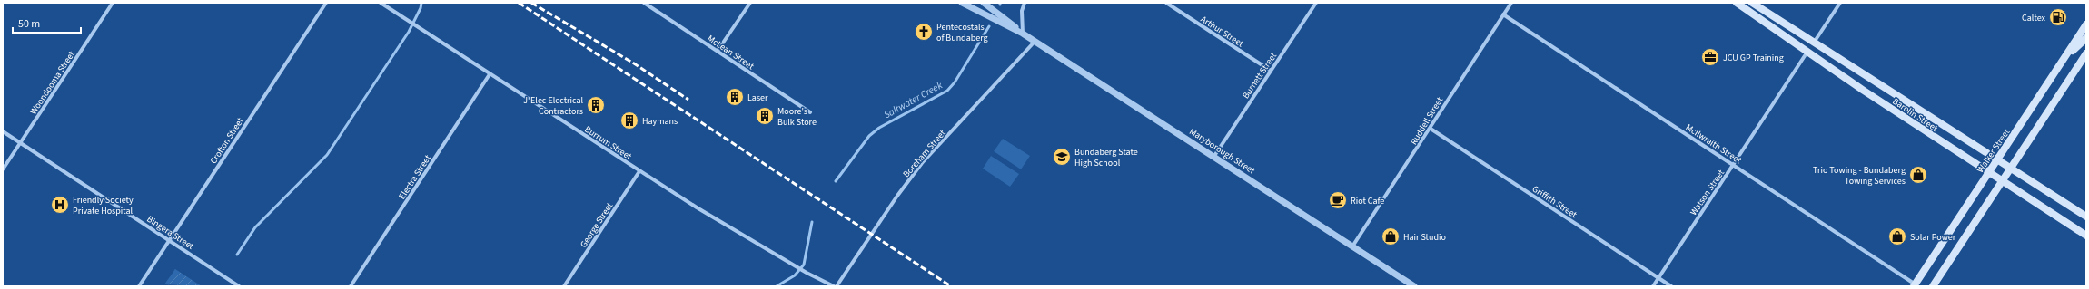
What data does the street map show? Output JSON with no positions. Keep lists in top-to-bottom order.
{
  "streets": {
    "main road": ["Barolin Street", "Walker Street"],
    "street": [
      "Arthur Street",
      "McLean Street",
      "Burnett Street",
      "Woondooma Street",
      "Ruddell Street",
      "Crofton Street",
      "Burrum Street",
      "McIlwraith Street",
      "Maryborough Street",
      "Boreham Street",
      "Electra Street",
      "Watson Street",
      "Griffith Street",
      "George Street",
      "Bingera Street"
    ]
  },
  "crossings": [
    ["Arthur Street", "Burnett Street"],
    ["Burnett Street", "Maryborough Street"],
    ["Woondooma Street", "Bingera Street"],
    ["Barolin Street", "Walker Street"],
    ["Barolin Street", "Watson Street"],
    ["Ruddell Street", "McIlwraith Street"],
    ["Ruddell Street", "Maryborough Street"],
    ["Ruddell Street", "Griffith Street"],
    ["Crofton Street", "Bingera Street"],
    ["Burrum Street", "Electra Street"],
    ["Burrum Street", "George Street"],
    ["McIlwraith Street", "Walker Street"],
    ["McIlwraith Street", "Watson Street"],
    ["Maryborough Street", "Boreham Street"],
    ["Watson Street", "Griffith Street"]
  ],
  "water": ["Saltwater Creek"],
  "places": {
    "fuel station": ["Caltex"],
    "church": ["Pentecostals of Bundaberg"],
    "office": ["JCU GP Training"],
    "building": [
      "Laser",
      "J-Elec Electrical Contractors",
      "Moore's Bulk Store",
      "Haymans"
    ],
    "school or university": ["Bundaberg State High School"],
    "shop": ["Trio Towing - Bundaberg Towing Services", "Hair Studio", "Solar Power"],
    "cafe": ["Riot Cafe"],
    "hospital": ["Friendly Society Private Hospital"]
  },
  "scale_bar": "50 m"
}
